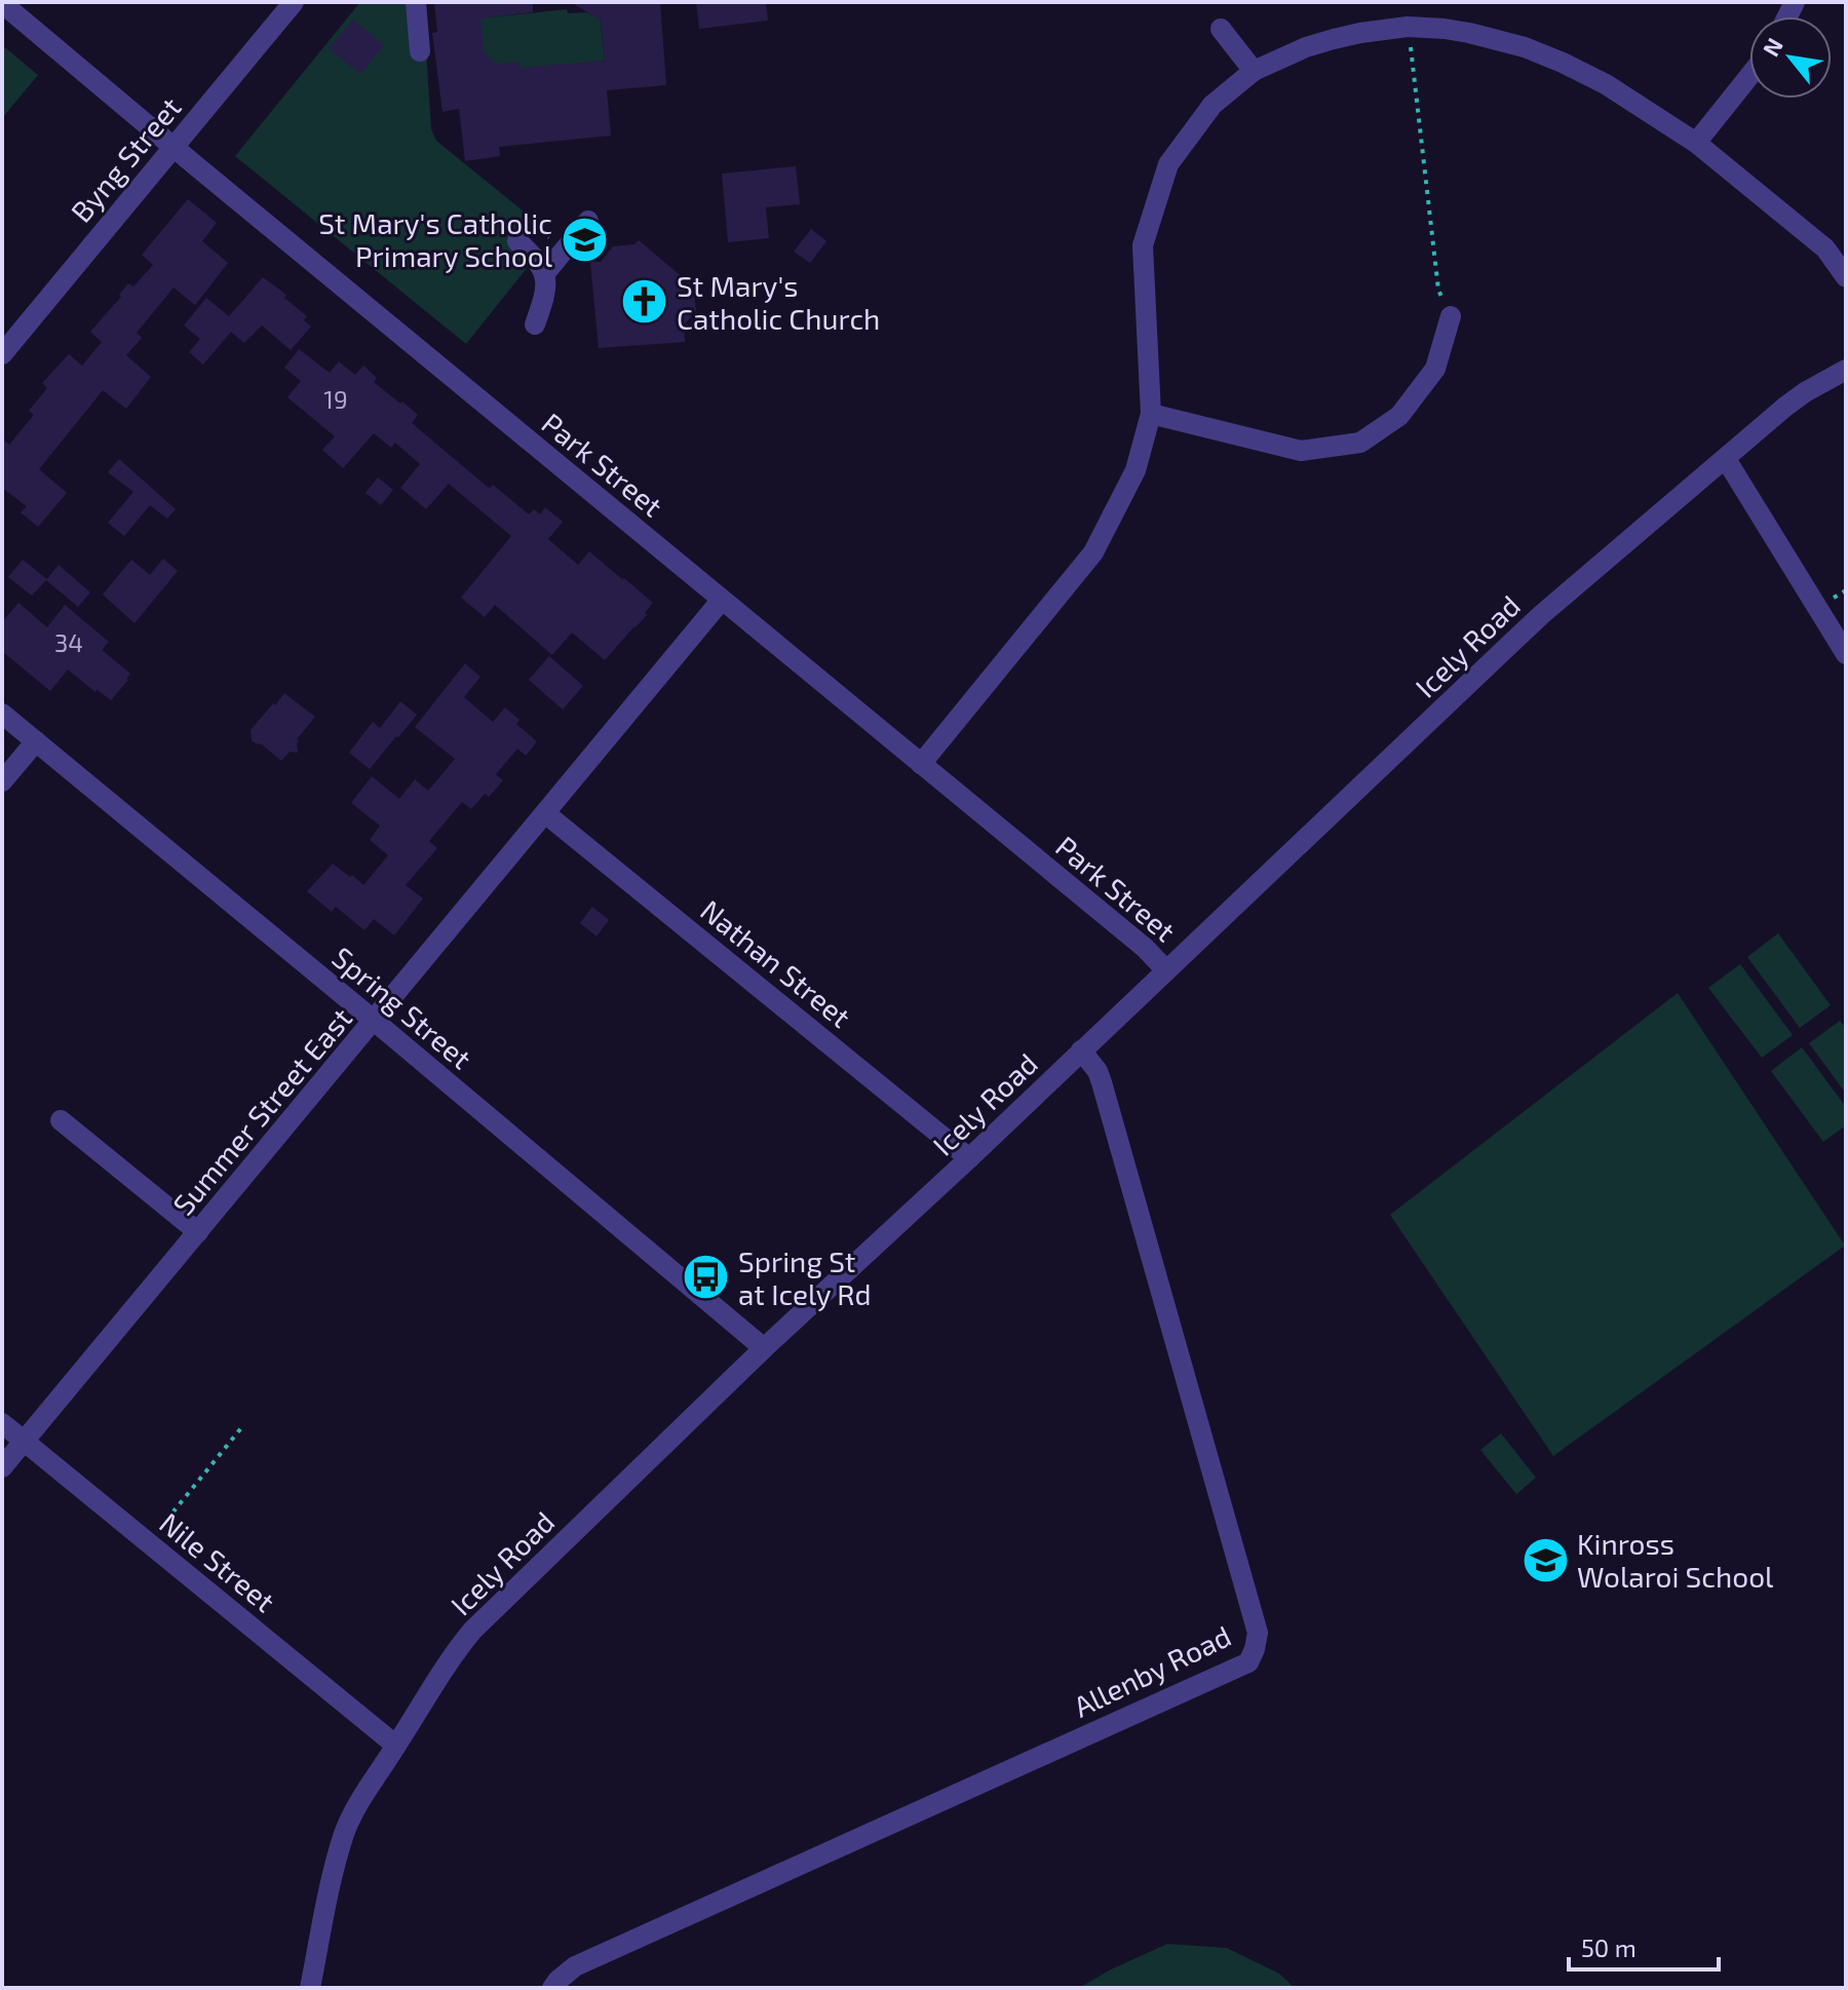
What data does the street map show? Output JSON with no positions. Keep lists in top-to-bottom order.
{
  "streets": {
    "street": [
      "Byng Street",
      "Park Street",
      "Icely Road",
      "Nathan Street",
      "Spring Street",
      "Summer Street East",
      "Nile Street",
      "Allenby Road"
    ]
  },
  "crossings": [
    ["Byng Street", "Park Street"],
    ["Park Street", "Icely Road"],
    ["Park Street", "Summer Street East"],
    ["Icely Road", "Nathan Street"],
    ["Icely Road", "Spring Street"],
    ["Icely Road", "Nile Street"],
    ["Icely Road", "Allenby Road"],
    ["Nathan Street", "Summer Street East"],
    ["Spring Street", "Summer Street East"],
    ["Summer Street East", "Nile Street"]
  ],
  "places": {
    "school or university": ["St Mary's Catholic Primary School", "Kinross Wolaroi School"],
    "church": ["St Mary's Catholic Church"],
    "bus stop": ["Spring St at Icely Rd"]
  },
  "house_numbers": ["19", "34"],
  "scale_bar": "50 m",
  "north": "top left"
}
